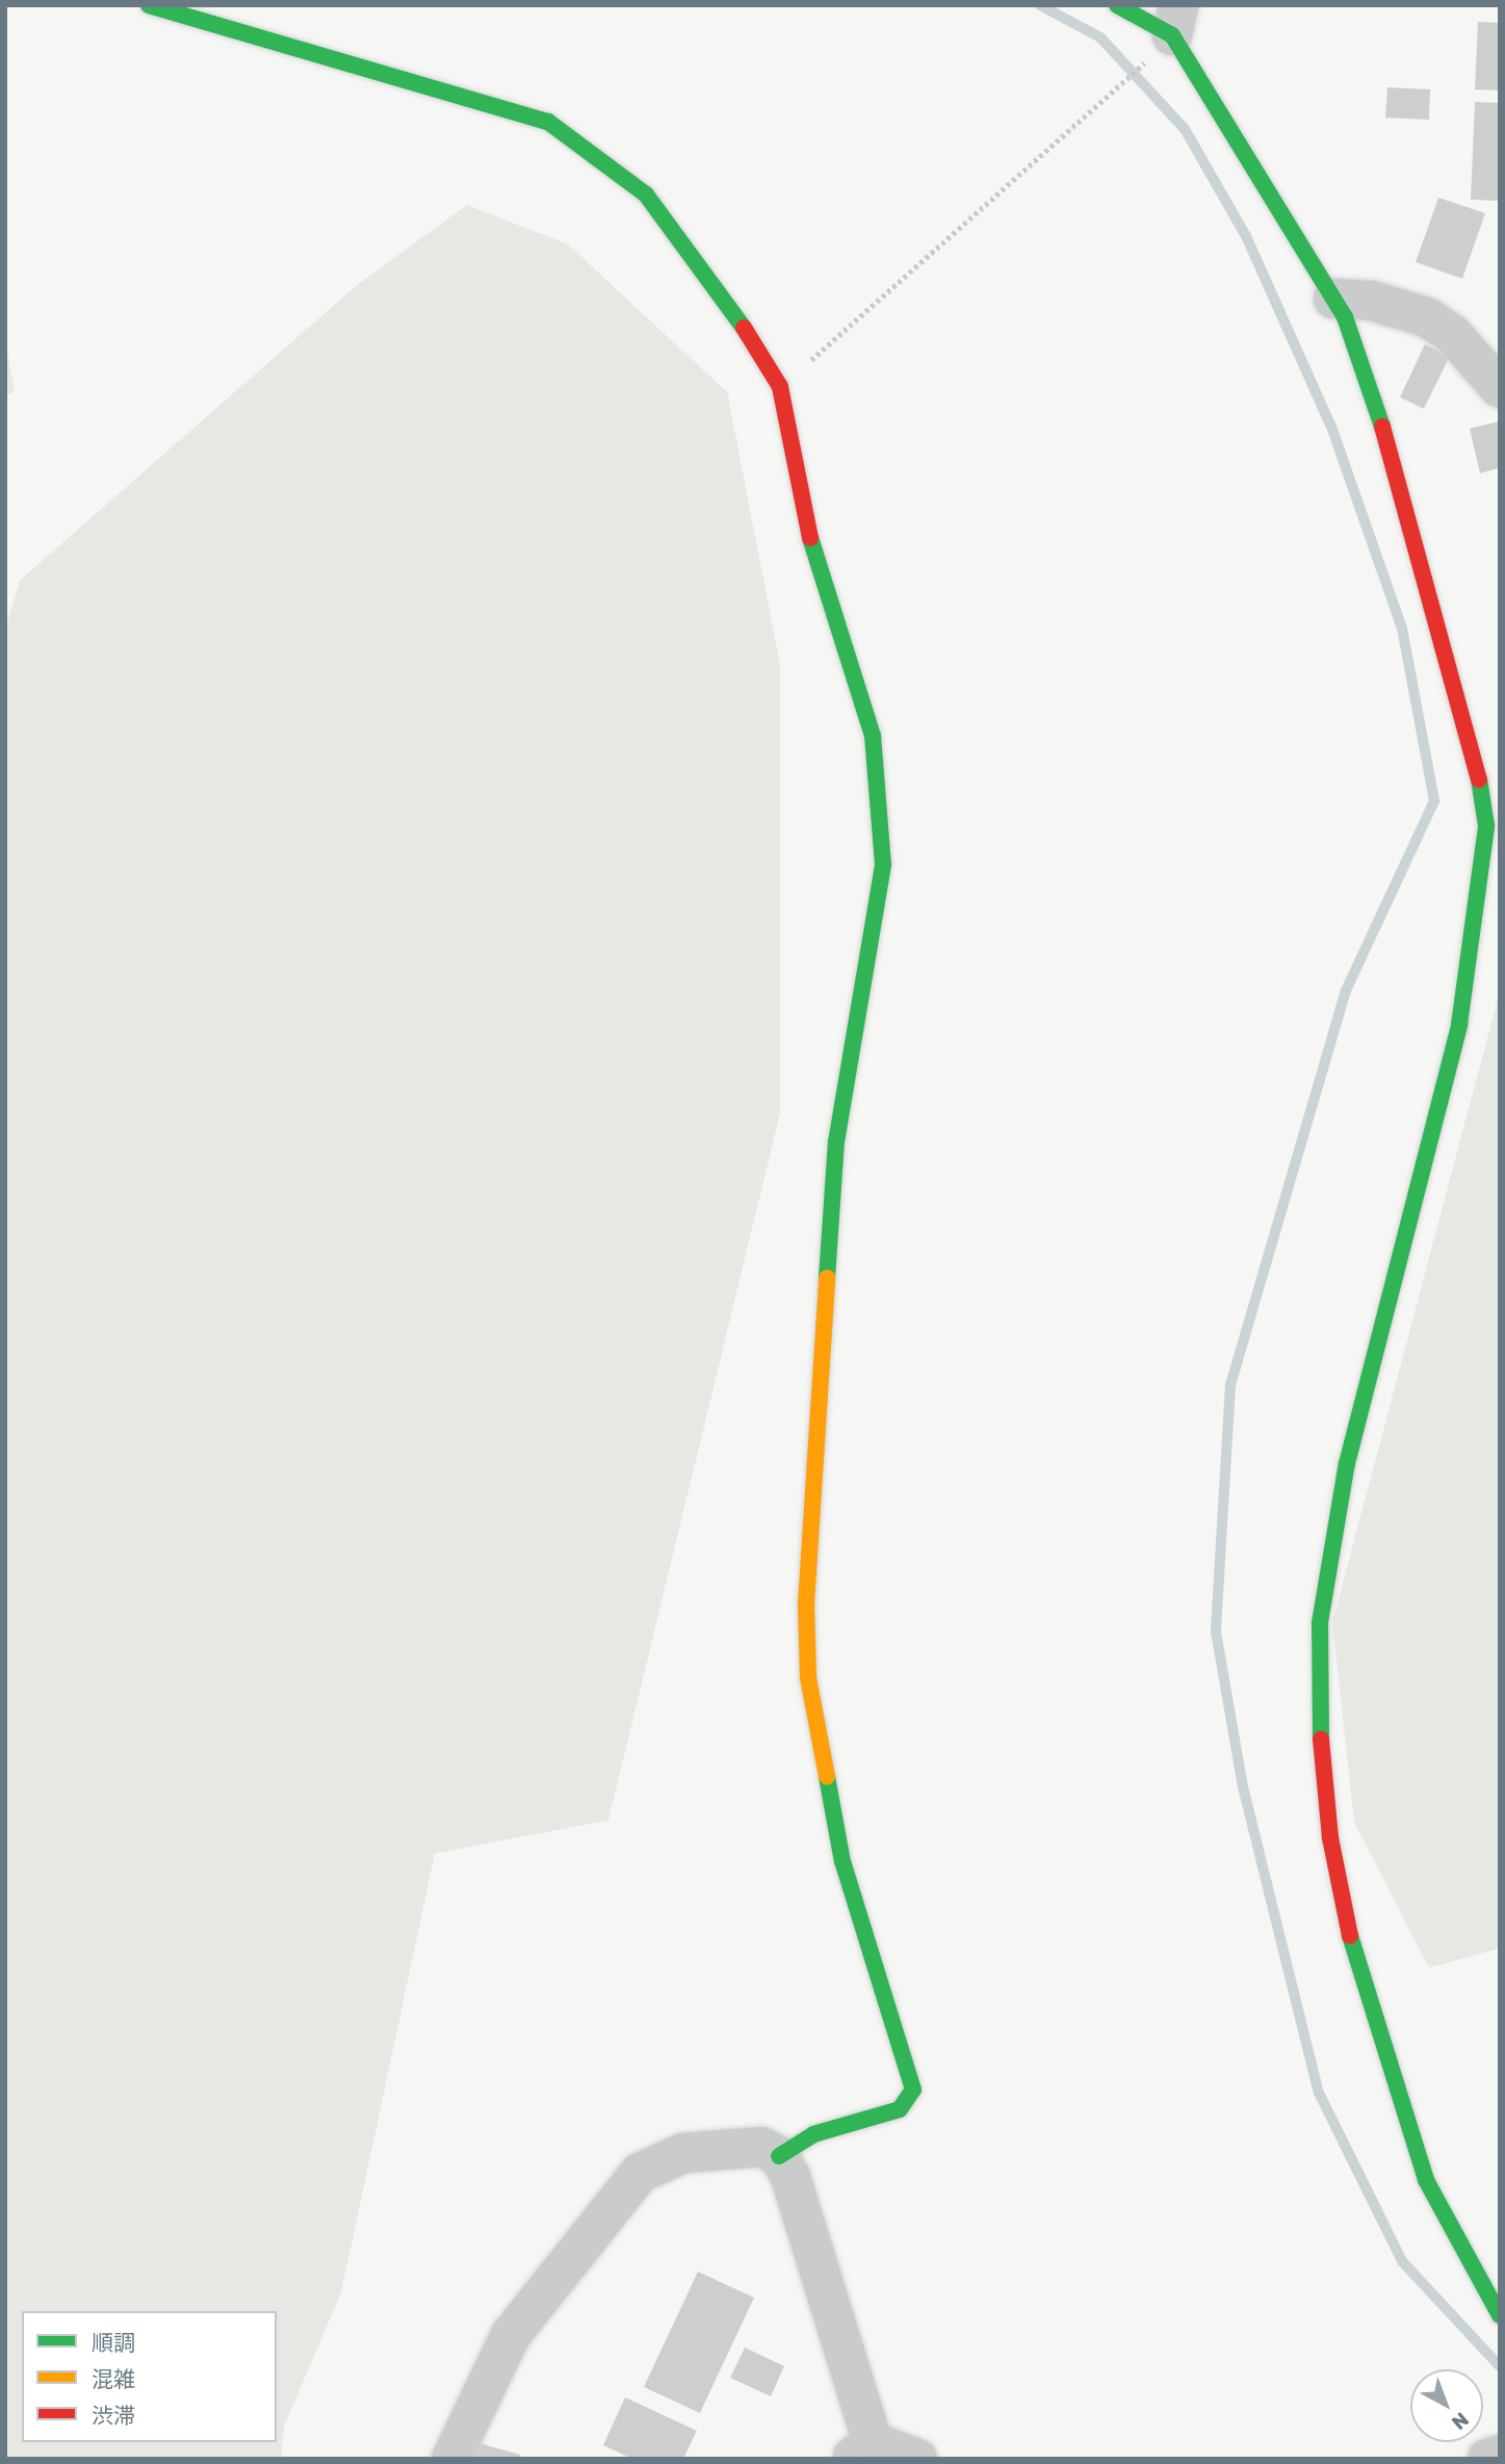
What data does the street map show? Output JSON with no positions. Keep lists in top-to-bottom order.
{
  "legend": ["順調", "混雑", "渋滞"],
  "north": "bottom right"
}
